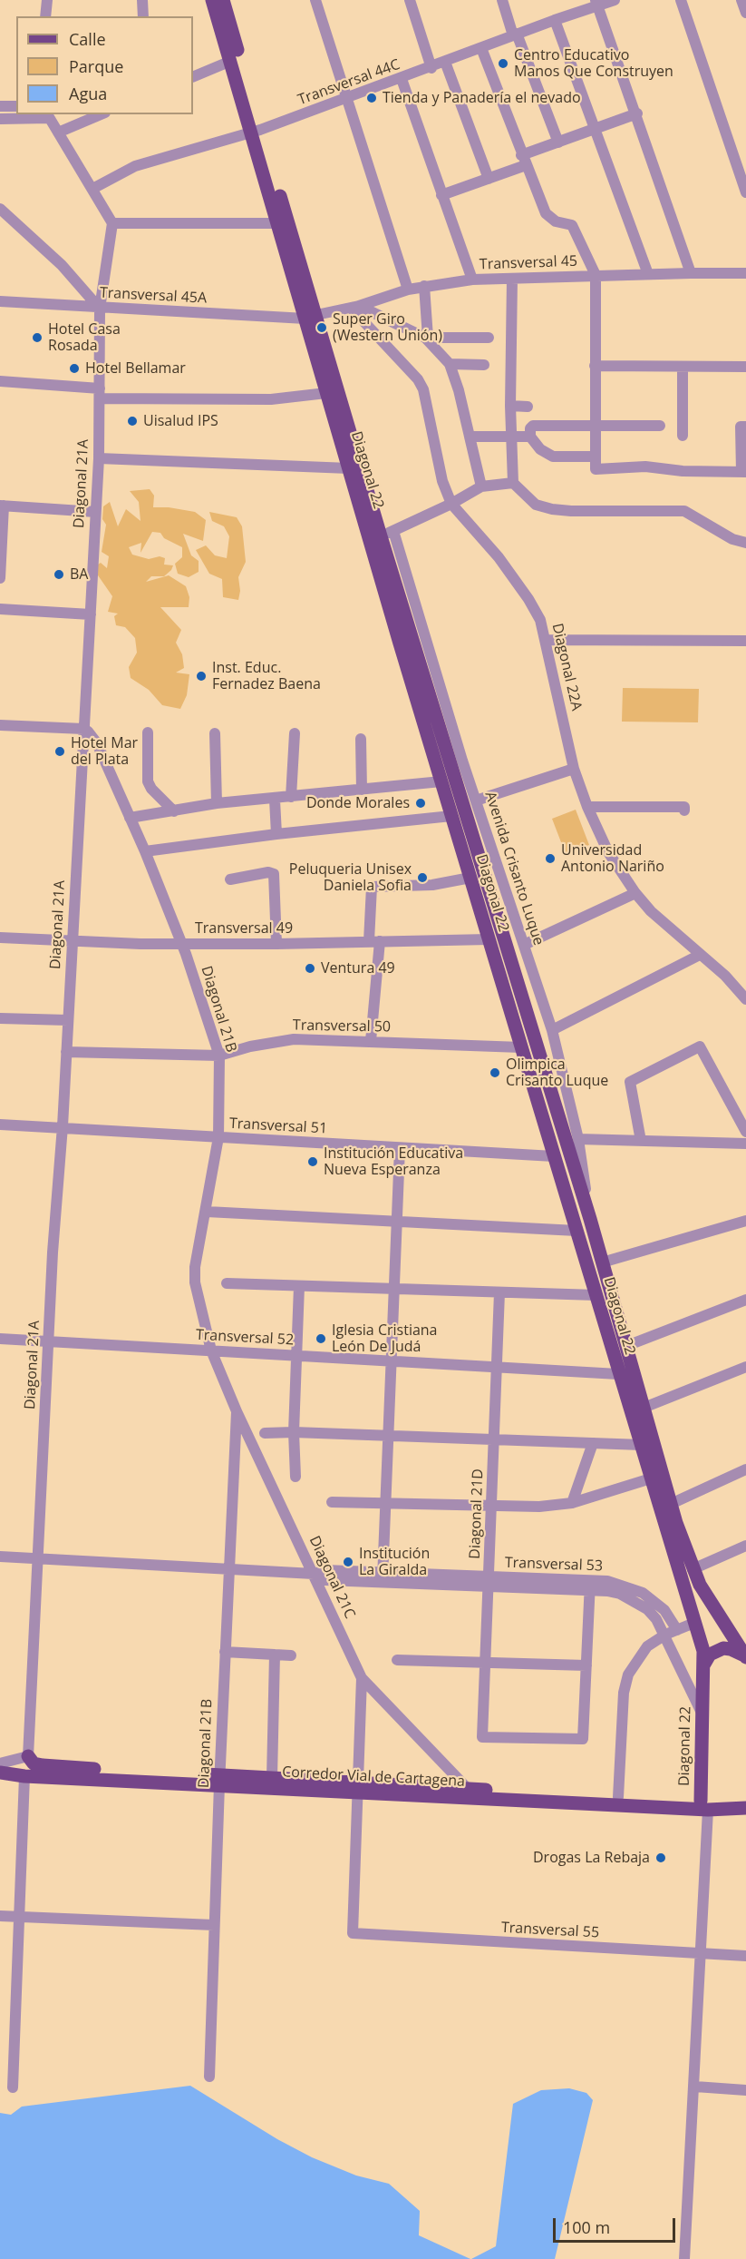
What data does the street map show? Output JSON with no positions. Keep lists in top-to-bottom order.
{
  "streets": {
    "main road": ["Diagonal 22", "Corredor Vial de Cartagena"],
    "street": [
      "Transversal 44C",
      "Transversal 45",
      "Transversal 45A",
      "Diagonal 21A",
      "Diagonal 22A",
      "Avenida Crisanto Luque",
      "Transversal 49",
      "Diagonal 21B",
      "Transversal 50",
      "Transversal 51",
      "Transversal 52",
      "Diagonal 21D",
      "Transversal 53",
      "Diagonal 21C",
      "Transversal 55"
    ]
  },
  "crossings": [
    ["Transversal 44C", "Diagonal 22"],
    ["Transversal 45", "Transversal 45A"],
    ["Transversal 45", "Diagonal 22"],
    ["Transversal 45", "Diagonal 22A"],
    ["Transversal 45A", "Diagonal 22"],
    ["Transversal 45A", "Diagonal 21A"],
    ["Diagonal 22", "Avenida Crisanto Luque"],
    ["Diagonal 22", "Transversal 49"],
    ["Diagonal 22", "Transversal 50"],
    ["Diagonal 22", "Transversal 51"],
    ["Diagonal 22", "Transversal 52"],
    ["Diagonal 22", "Transversal 53"],
    ["Diagonal 22", "Corredor Vial de Cartagena"],
    ["Diagonal 22", "Transversal 55"],
    ["Diagonal 21A", "Transversal 49"],
    ["Diagonal 21A", "Diagonal 21B"],
    ["Diagonal 21A", "Transversal 50"],
    ["Diagonal 21A", "Transversal 51"],
    ["Diagonal 21A", "Transversal 52"],
    ["Diagonal 21A", "Transversal 53"],
    ["Diagonal 21A", "Corredor Vial de Cartagena"],
    ["Transversal 49", "Diagonal 21B"],
    ["Diagonal 21B", "Transversal 50"],
    ["Diagonal 21B", "Transversal 51"],
    ["Diagonal 21B", "Transversal 52"],
    ["Diagonal 21B", "Transversal 53"],
    ["Diagonal 21B", "Diagonal 21C"],
    ["Diagonal 21B", "Corredor Vial de Cartagena"],
    ["Transversal 52", "Diagonal 21D"],
    ["Transversal 52", "Diagonal 21C"],
    ["Diagonal 21D", "Transversal 53"],
    ["Transversal 53", "Diagonal 21C"],
    ["Diagonal 21C", "Corredor Vial de Cartagena"],
    ["Corredor Vial de Cartagena", "Transversal 55"]
  ],
  "places": [
    "Centro Educativo Manos Que Construyen",
    "Tienda y Panadería el nevado",
    "Super Giro (Western Unión)",
    "Hotel Casa Rosada",
    "Hotel Bellamar",
    "Uisalud IPS",
    "BA",
    "Inst. Educ. Fernadez Baena",
    "Hotel Mar del Plata",
    "Donde Morales",
    "Universidad Antonio Nariño",
    "Peluqueria Unisex Daniela Sofia",
    "Ventura 49",
    "Olimpica Crisanto Luque",
    "Institución Educativa Nueva Esperanza",
    "Iglesia Cristiana León De Judá",
    "Institución La Giralda",
    "Drogas La Rebaja"
  ],
  "legend": ["Calle", "Parque", "Agua"],
  "scale_bar": "100 m"
}
